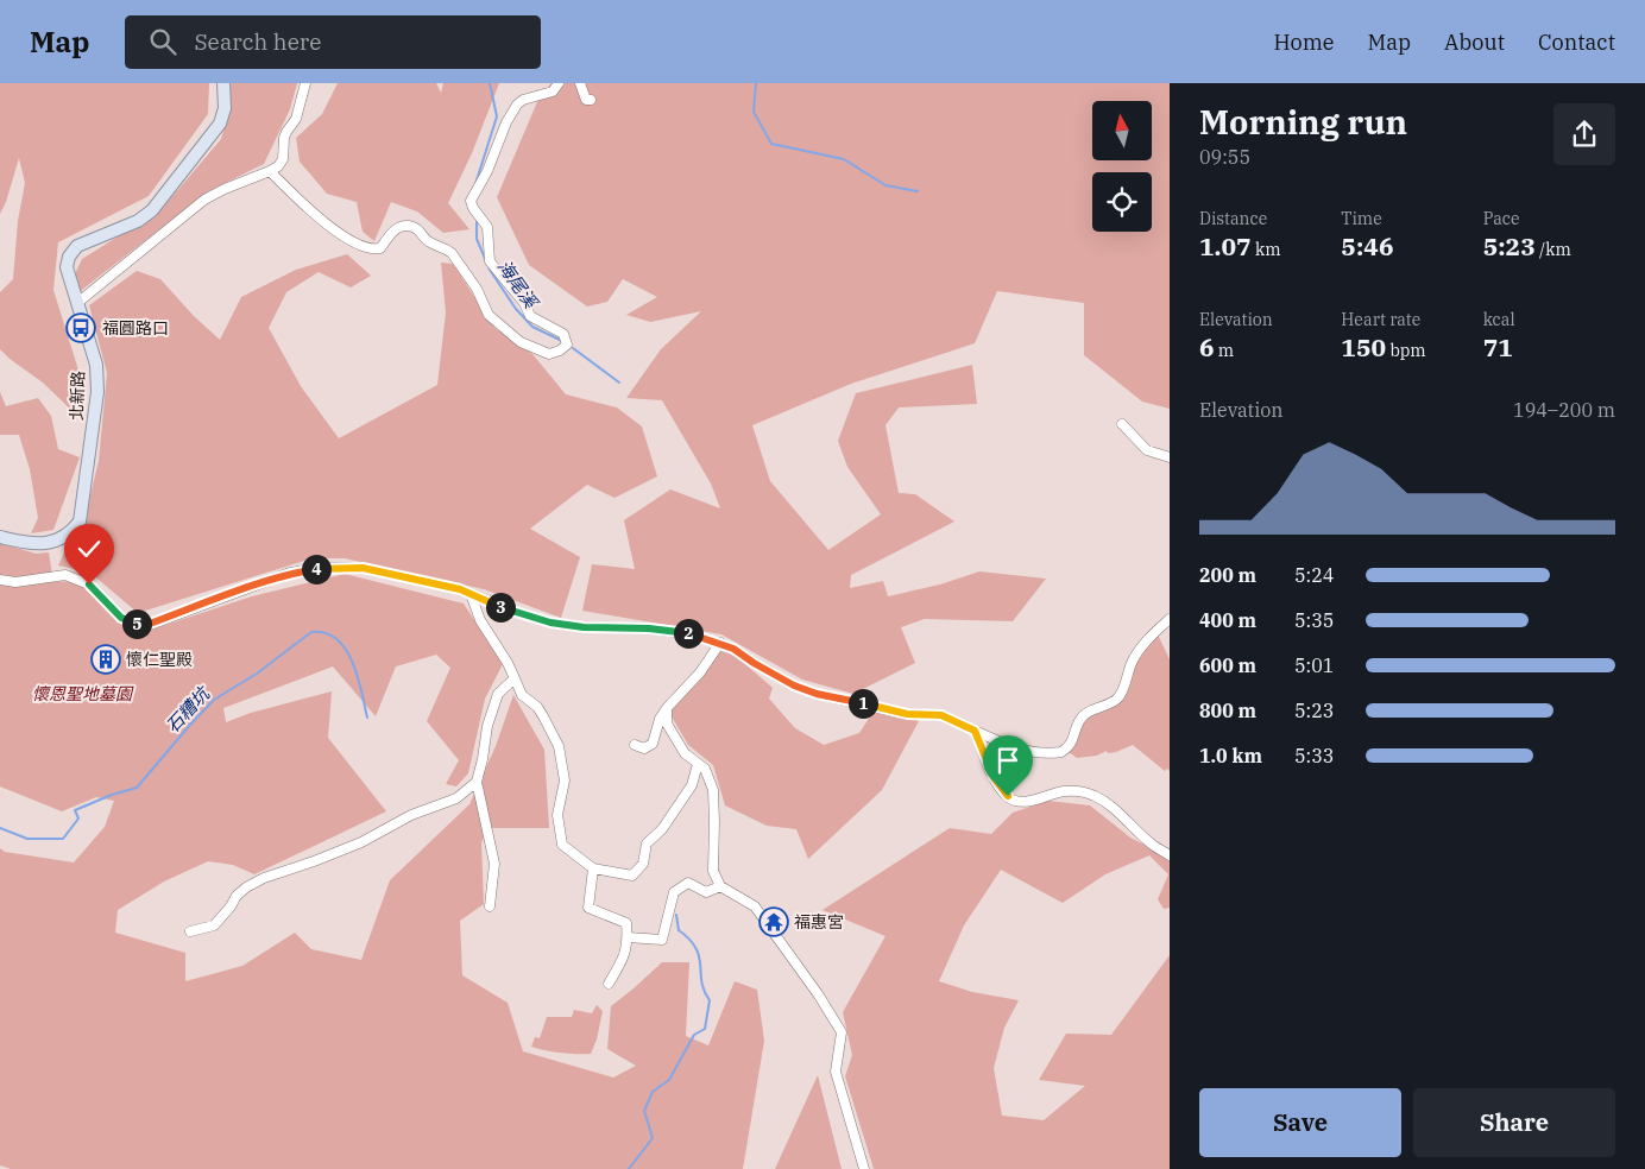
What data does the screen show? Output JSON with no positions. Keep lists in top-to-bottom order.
{
  "streets": {
    "main road": ["北新路"]
  },
  "water": ["海尾溪", "石糟坑"],
  "parks": ["懷恩聖地墓園"],
  "places": {
    "bus stop": ["福圓路口"],
    "building": ["懷仁聖殿"],
    "temple": ["福惠宮"]
  },
  "north": "top",
  "page": {
    "header": "Map",
    "search": "Search here",
    "nav": [
      "Home",
      "Map",
      "About",
      "Contact"
    ],
    "heading": ["Morning run", "09:55"],
    "stats": [
      ["Distance", "1.07 km"],
      ["Time", "5:46"],
      ["Pace", "5:23 /km"],
      ["Elevation", "6 m"],
      ["Heart rate", "150 bpm"],
      ["kcal", "71"]
    ],
    "chart": ["Elevation", "194–200 m"],
    "list": [
      {
        "name": "200 m",
        "note": "5:24"
      },
      {
        "name": "400 m",
        "note": "5:35"
      },
      {
        "name": "600 m",
        "note": "5:01"
      },
      {
        "name": "800 m",
        "note": "5:23"
      },
      {
        "name": "1.0 km",
        "note": "5:33"
      }
    ],
    "pins": [
      "4",
      "3",
      "5",
      "2",
      "1"
    ],
    "buttons": ["Save", "Share"]
  }
}
